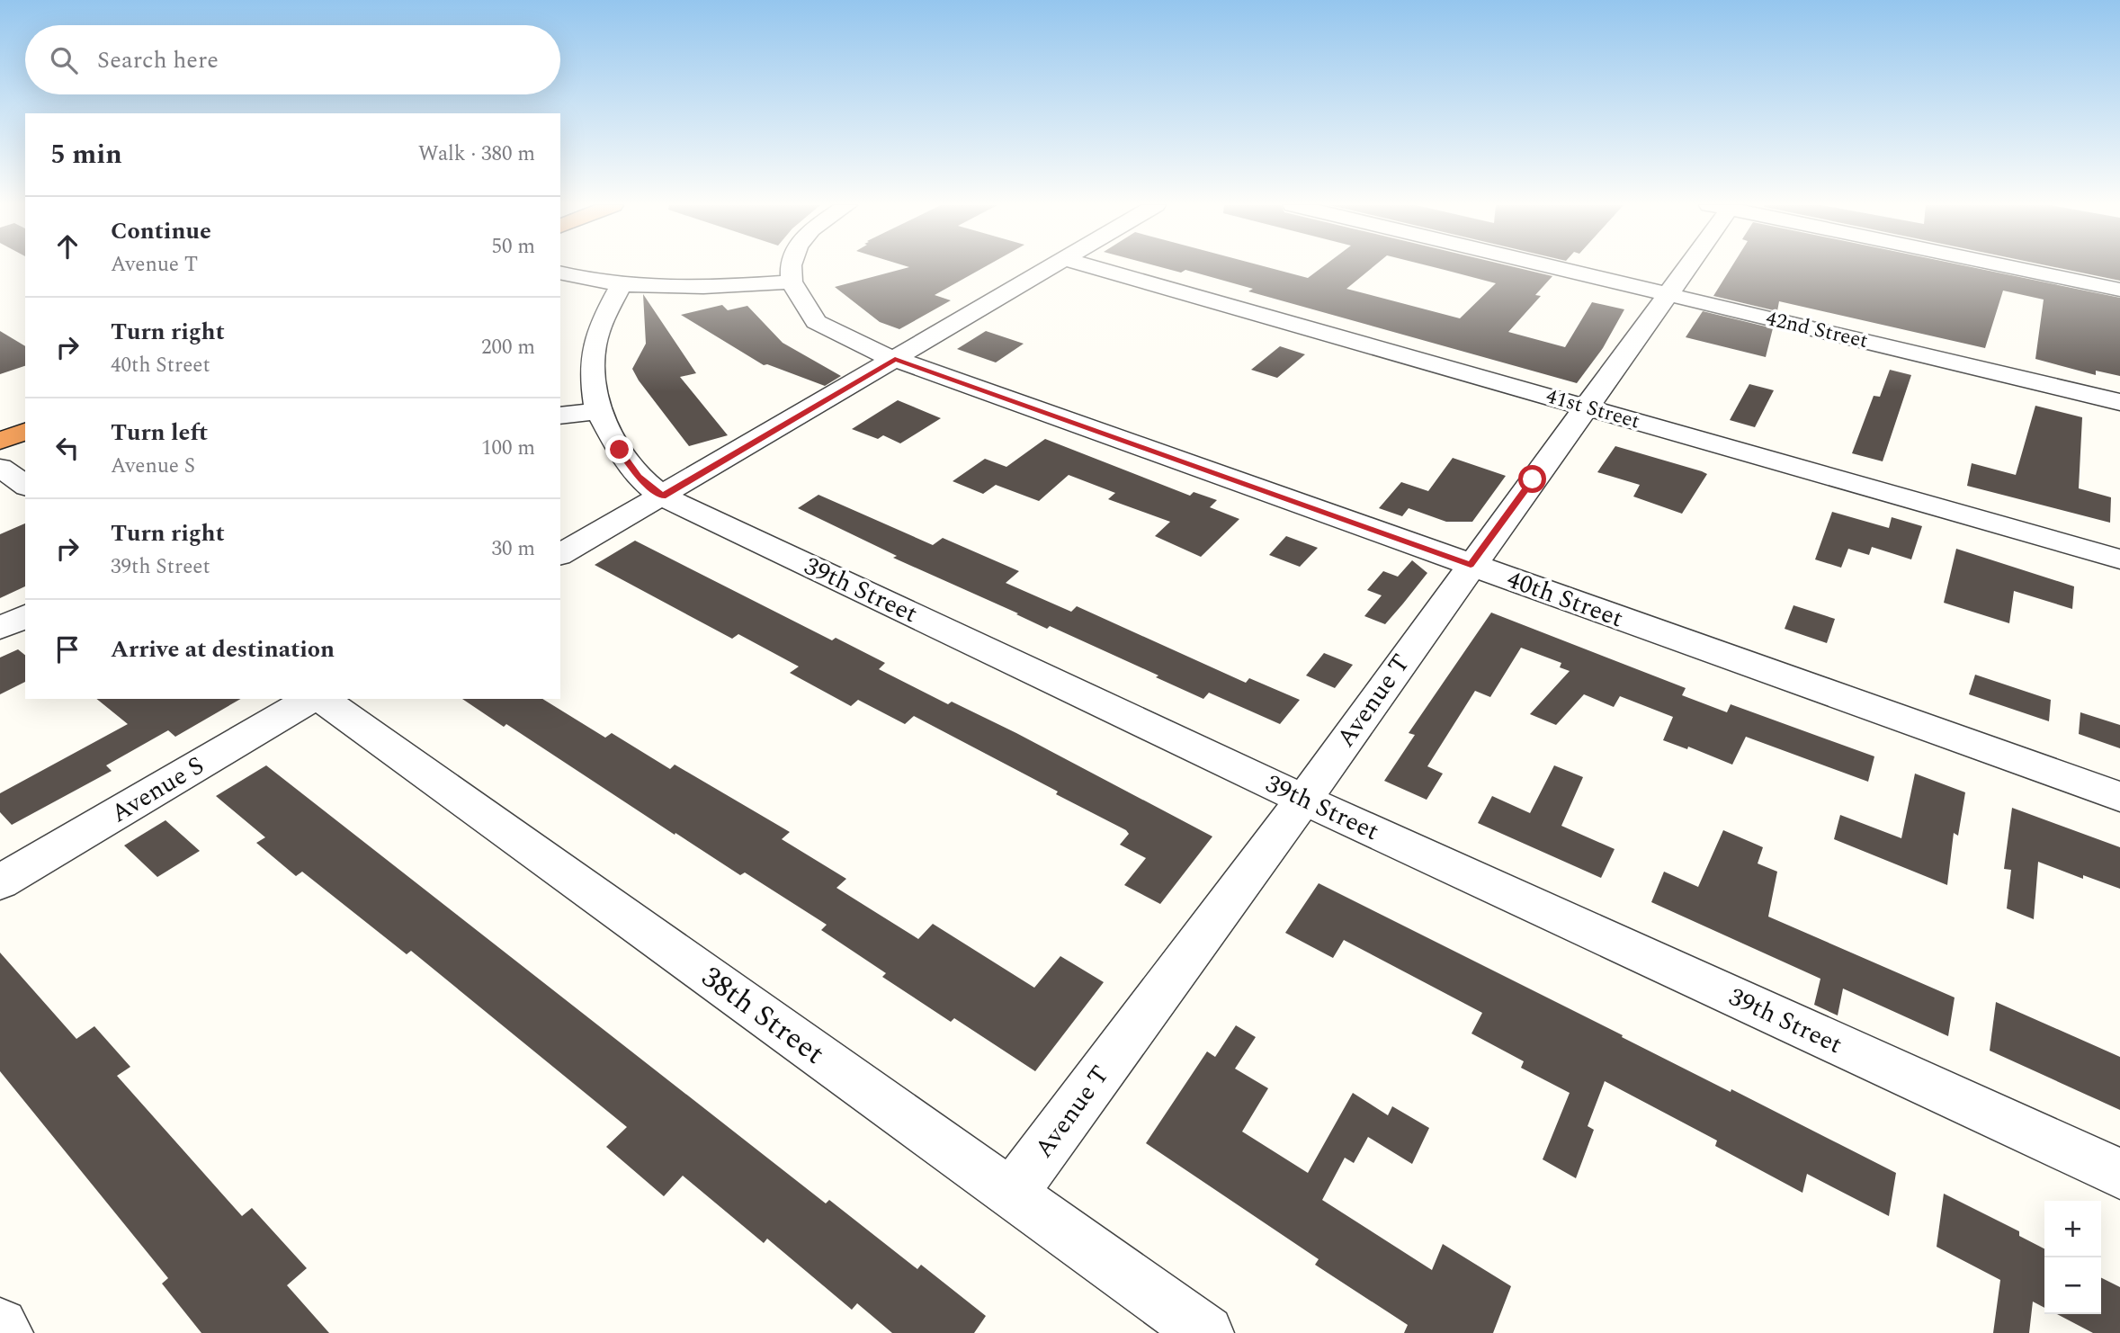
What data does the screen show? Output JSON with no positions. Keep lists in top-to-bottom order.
{
  "streets": {
    "street": [
      "42nd Street",
      "41st Street",
      "39th Street",
      "40th Street",
      "Avenue T",
      "Avenue S",
      "38th Street"
    ]
  },
  "crossings": [
    ["42nd Street", "Avenue T"],
    ["41st Street", "Avenue T"],
    ["39th Street", "Avenue T"],
    ["40th Street", "Avenue T"],
    ["Avenue T", "38th Street"]
  ],
  "page": {
    "search": "Search here",
    "heading": ["5 min", "Walk · 380 m"],
    "list": [
      ["Continue", "Avenue T", "50 m"],
      ["Turn right", "40th Street", "200 m"],
      ["Turn left", "Avenue S", "100 m"],
      ["Turn right", "39th Street", "30 m"],
      "Arrive at destination"
    ],
    "map_buttons": ["+", "−"]
  }
}
